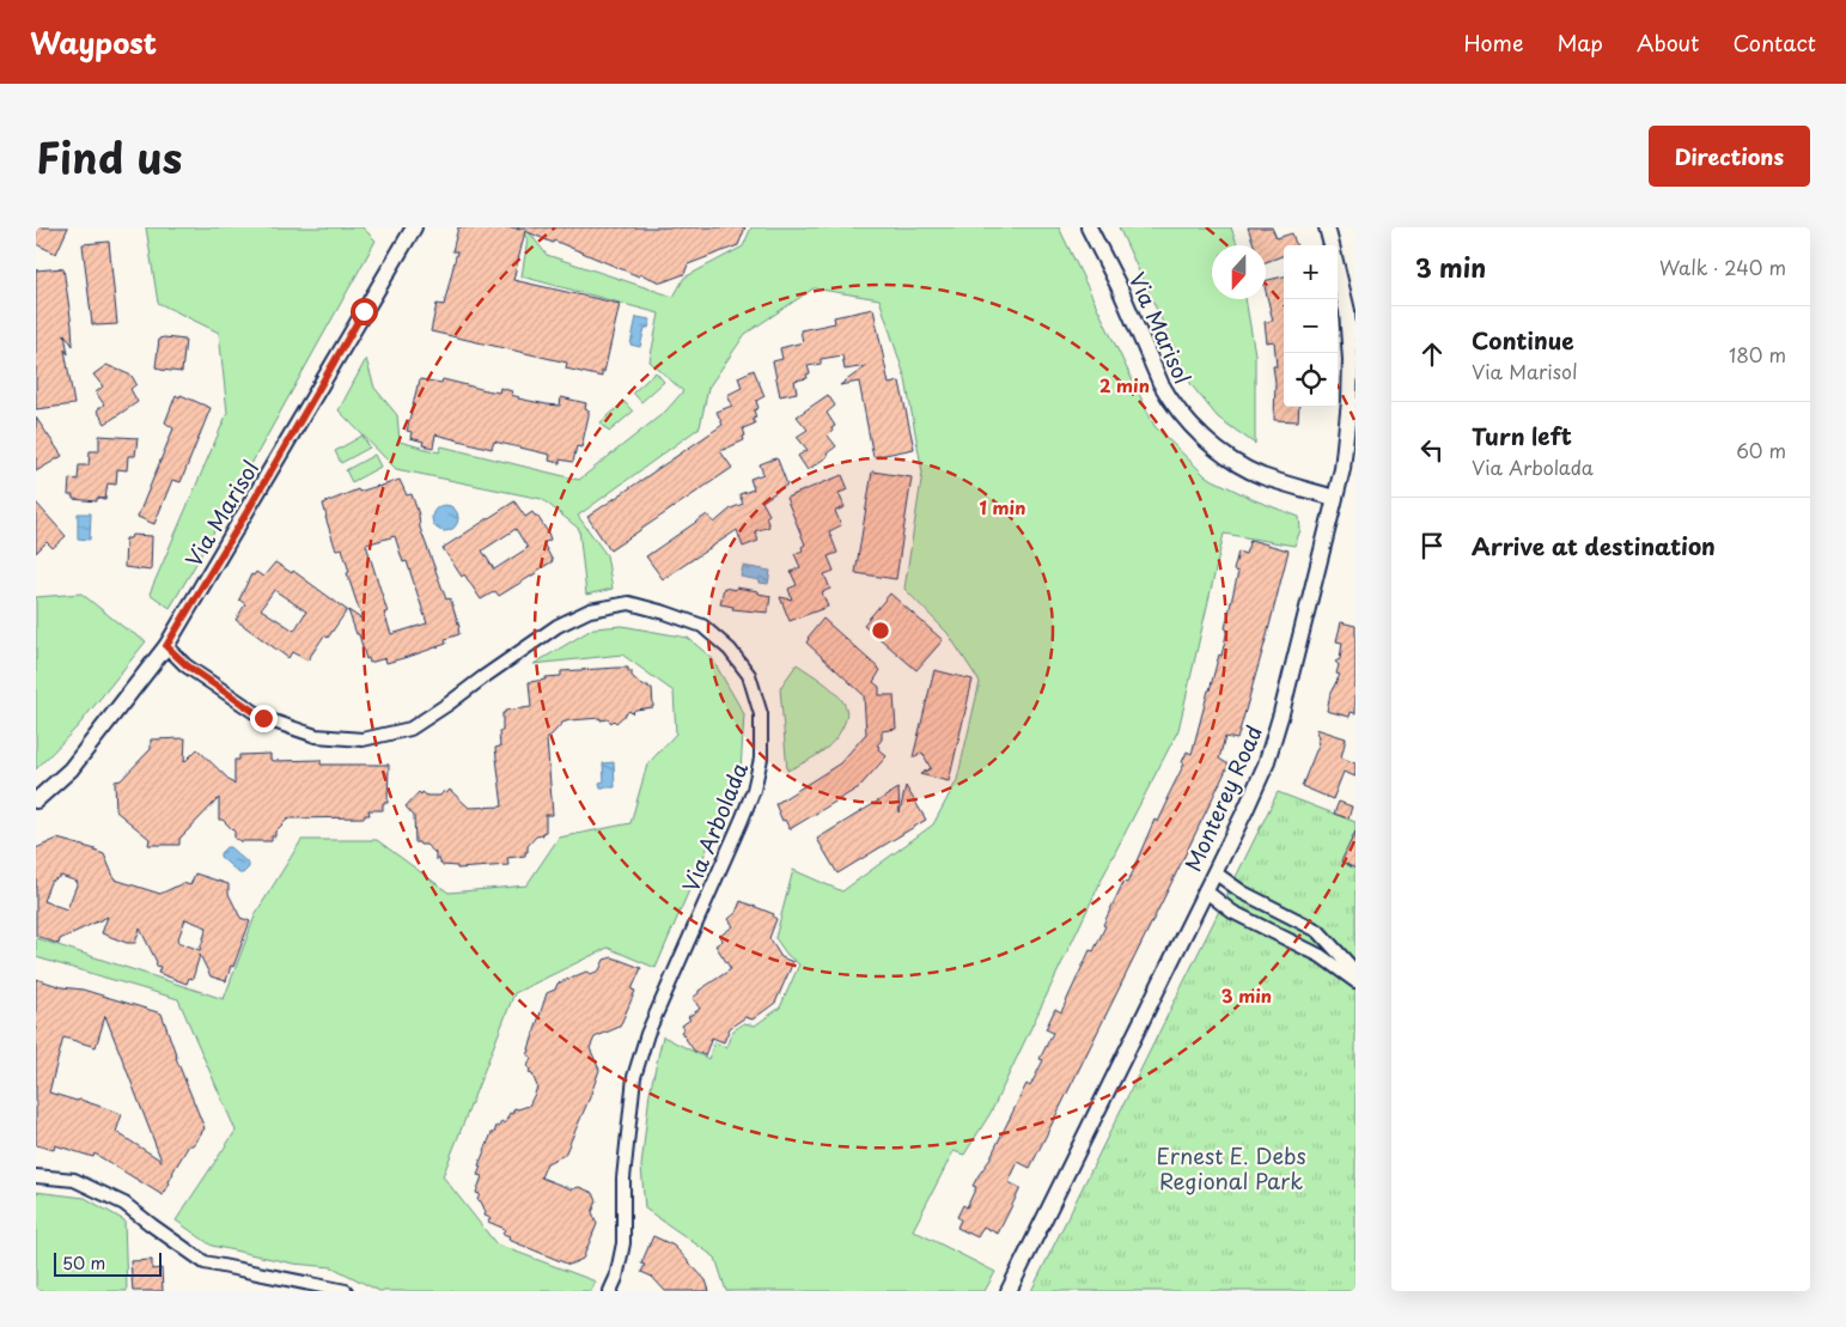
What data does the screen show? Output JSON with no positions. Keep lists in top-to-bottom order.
{
  "streets": {
    "street": ["Via Marisol", "Monterey Road", "Via Arbolada"]
  },
  "crossings": [
    ["Via Marisol", "Monterey Road"],
    ["Via Marisol", "Via Arbolada"]
  ],
  "parks": ["Ernest E. Debs Regional Park"],
  "scale_bar": "50 m",
  "north": "bottom",
  "page": {
    "header": "Waypost",
    "nav": [
      "Home",
      "Map",
      "About",
      "Contact"
    ],
    "title": "Find us",
    "buttons": "Directions",
    "heading": ["3 min", "Walk · 240 m"],
    "map_buttons": ["+", "−"],
    "list": [
      ["Continue", "Via Marisol", "180 m"],
      ["Turn left", "Via Arbolada", "60 m"],
      "Arrive at destination"
    ],
    "scale": "50 m"
  },
  "rings": ["2 min", "1 min", "3 min"]
}
